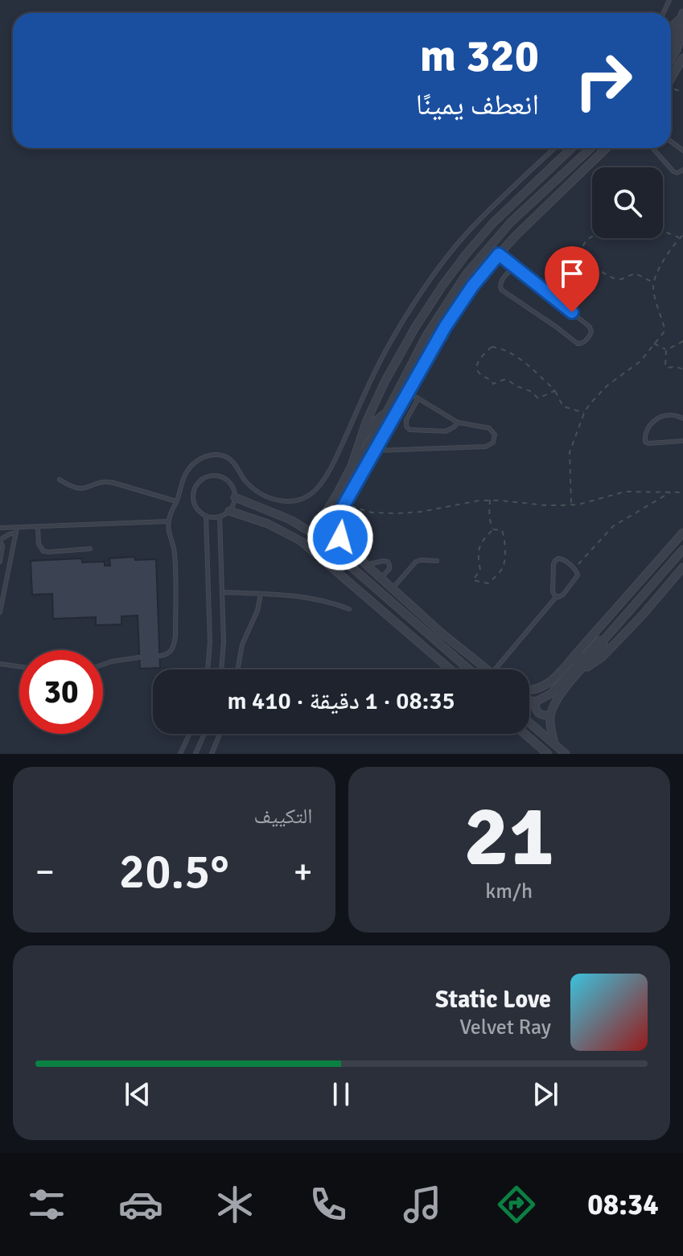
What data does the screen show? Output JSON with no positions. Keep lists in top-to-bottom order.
{
  "page": {
    "turn": ["320 m", "انعطف يمينًا"],
    "limit": "30",
    "trip": "08:35 · 1 دقيقة · 410 m",
    "tile": [
      ["21", "km/h"],
      "التكييف"
    ],
    "heat": ["−", "20.5°", "+"],
    "song": ["Static Love", "Velvet Ray"],
    "tabs": "08:34"
  }
}
